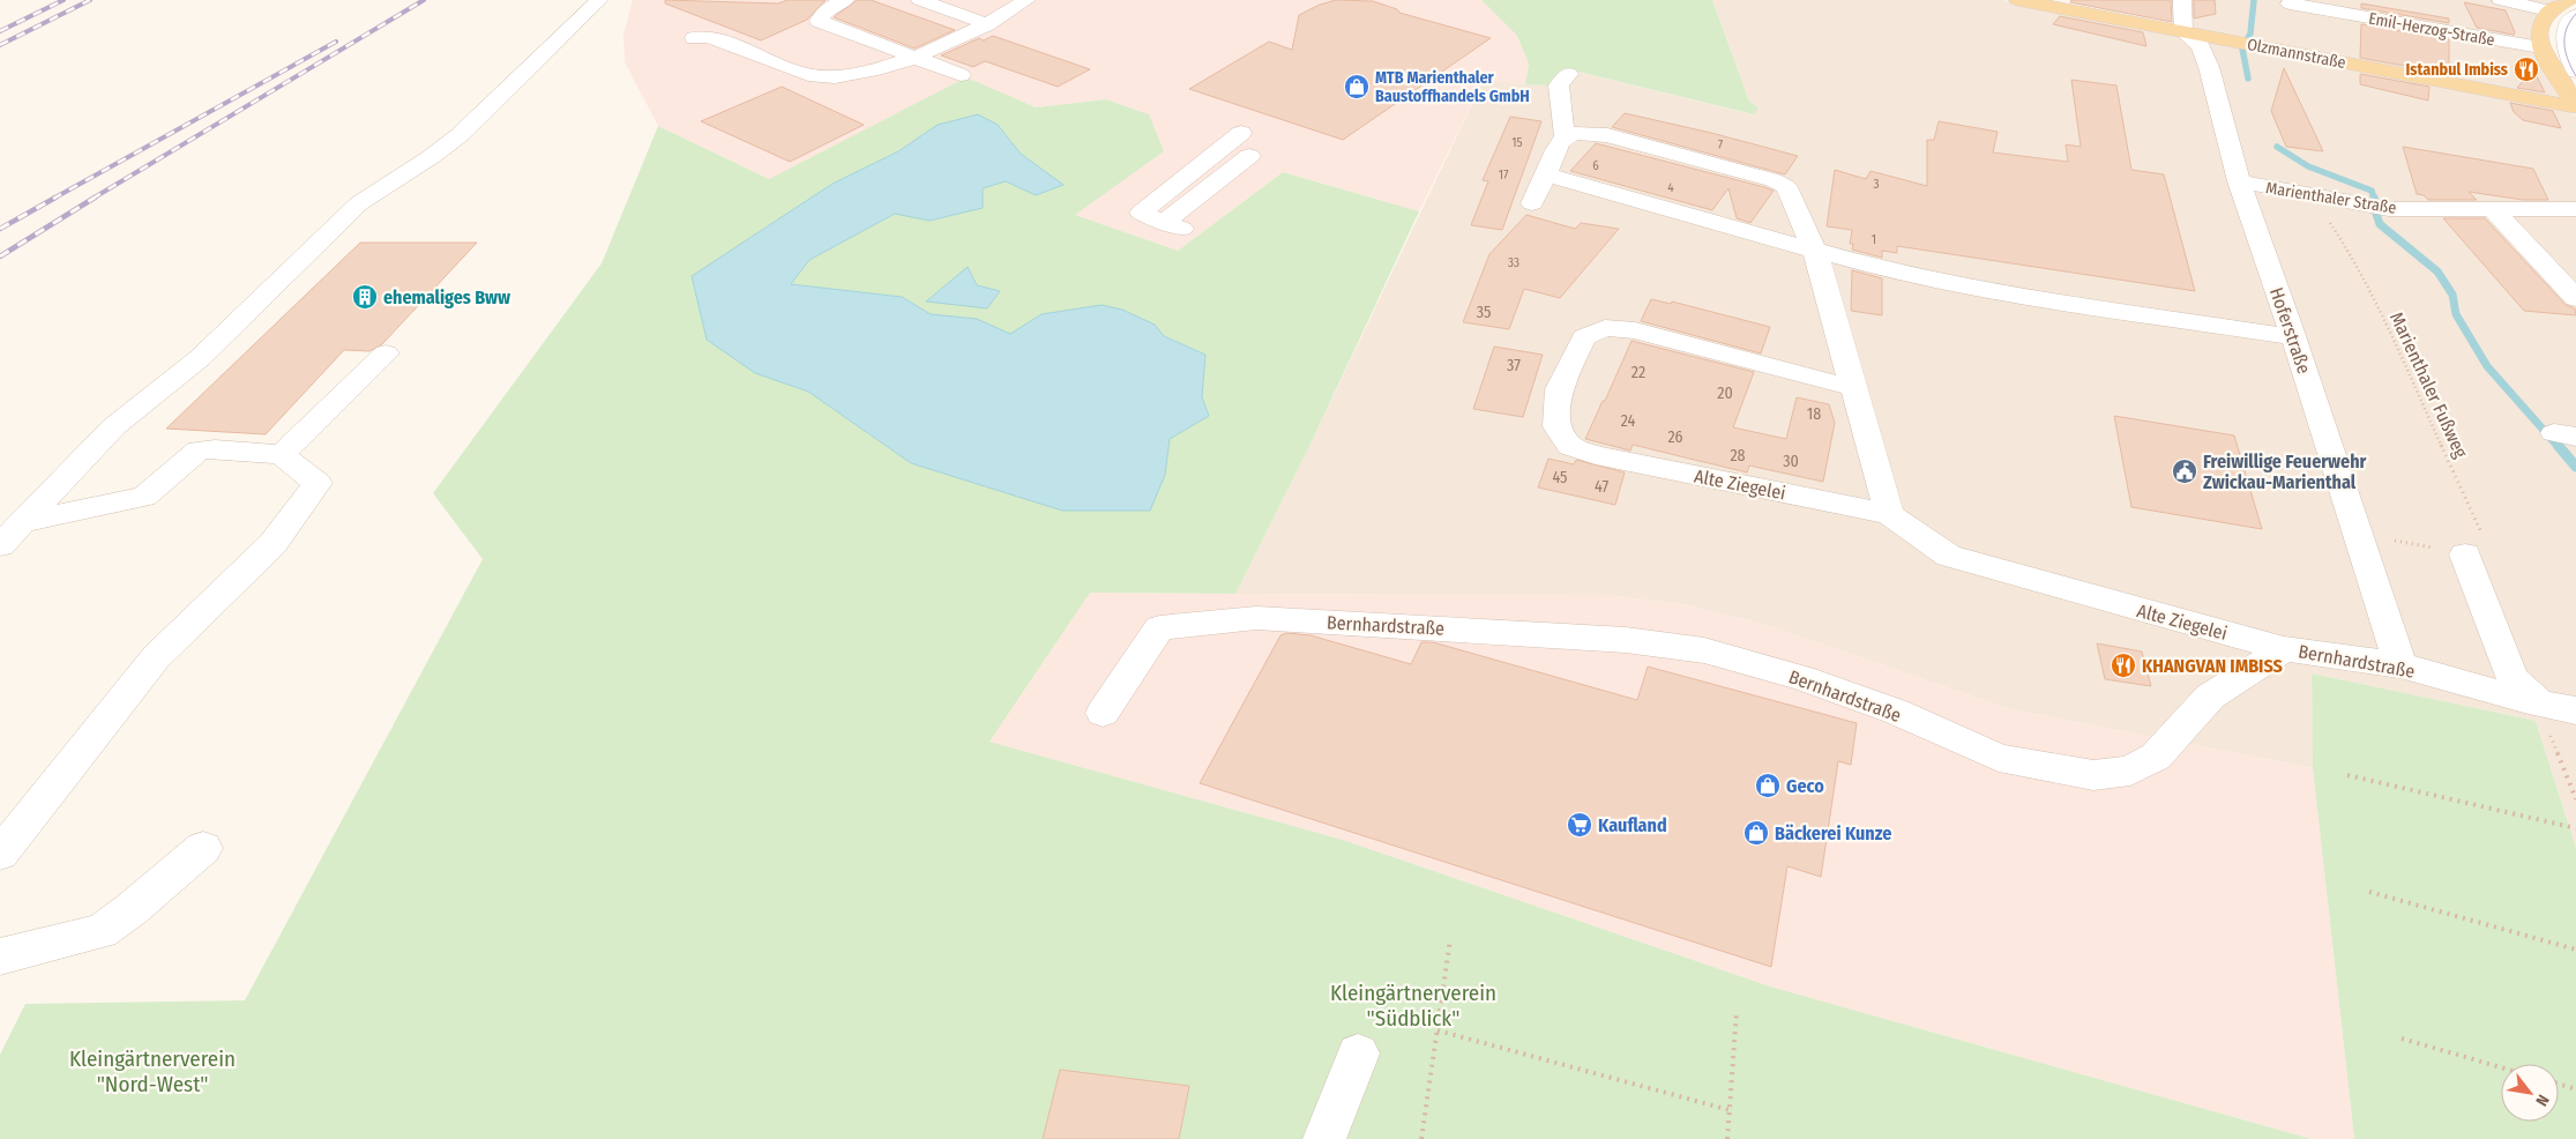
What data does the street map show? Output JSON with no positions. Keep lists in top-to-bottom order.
{
  "streets": {
    "main road": ["Olzmannstraße"],
    "street": [
      "Emil-Herzog-Straße",
      "Marienthaler Straße",
      "Hoferstraße",
      "Alte Ziegelei",
      "Bernhardstraße"
    ],
    "path": ["Marienthaler Fußweg"]
  },
  "crossings": [
    ["Olzmannstraße", "Hoferstraße"],
    ["Marienthaler Straße", "Hoferstraße"],
    ["Hoferstraße", "Bernhardstraße"],
    ["Alte Ziegelei", "Bernhardstraße"]
  ],
  "parks": ["Kleingärtnerverein \"Südblick\"", "Kleingärtnerverein \"Nord-West\""],
  "places": {
    "restaurant": ["Istanbul Imbiss", "KHANGVAN IMBISS"],
    "shop": ["MTB Marienthaler Baustoffhandels GmbH", "Geco", "Bäckerei Kunze"],
    "building": ["ehemaliges Bww"],
    "public building": ["Freiwillige Feuerwehr Zwickau-Marienthal"],
    "supermarket": ["Kaufland"]
  },
  "house_numbers": [
    "15",
    "7",
    "6",
    "17",
    "3",
    "4",
    "1",
    "33",
    "35",
    "37",
    "22",
    "20",
    "18",
    "24",
    "26",
    "28",
    "30",
    "45",
    "47"
  ],
  "north": "bottom right"
}
